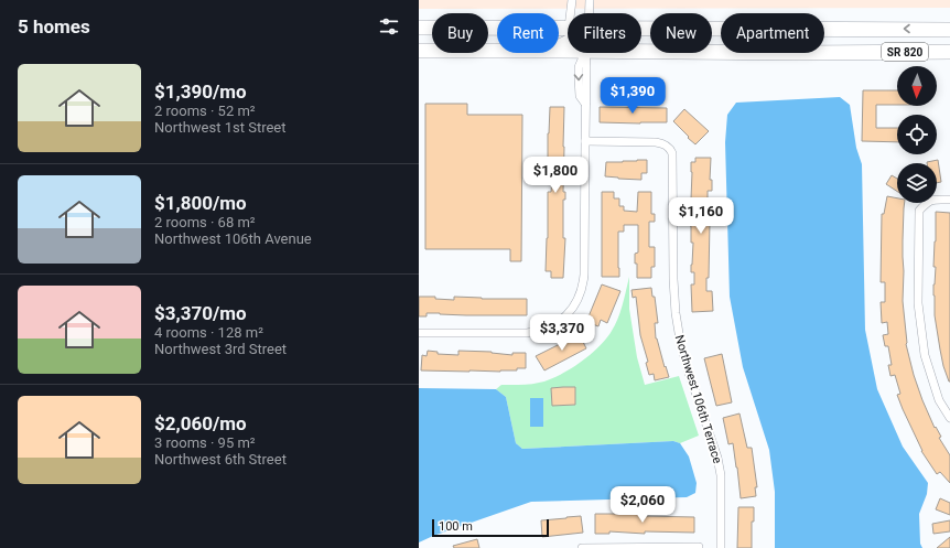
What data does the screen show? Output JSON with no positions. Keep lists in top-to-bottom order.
{
  "streets": {
    "highway": ["SR 820"],
    "street": ["Northwest 106th Terrace"]
  },
  "scale_bar": "100 m",
  "north": "bottom",
  "page": {
    "heading": "5 homes",
    "chip": [
      "Buy",
      "Rent",
      "Filters",
      "New",
      "Apartment"
    ],
    "list": [
      {
        "name": "$1,390/mo",
        "note": "2 rooms · 52 m² · Northwest 1st Street"
      },
      {
        "name": "$1,800/mo",
        "note": "2 rooms · 68 m² · Northwest 106th Avenue"
      },
      {
        "name": "$3,370/mo",
        "note": "4 rooms · 128 m² · Northwest 3rd Street"
      },
      {
        "name": "$2,060/mo",
        "note": "3 rooms · 95 m² · Northwest 6th Street"
      }
    ],
    "price": [
      "$1,390",
      "$1,800",
      "$1,160",
      "$3,370",
      "$2,060"
    ],
    "scale": "100 m"
  }
}
